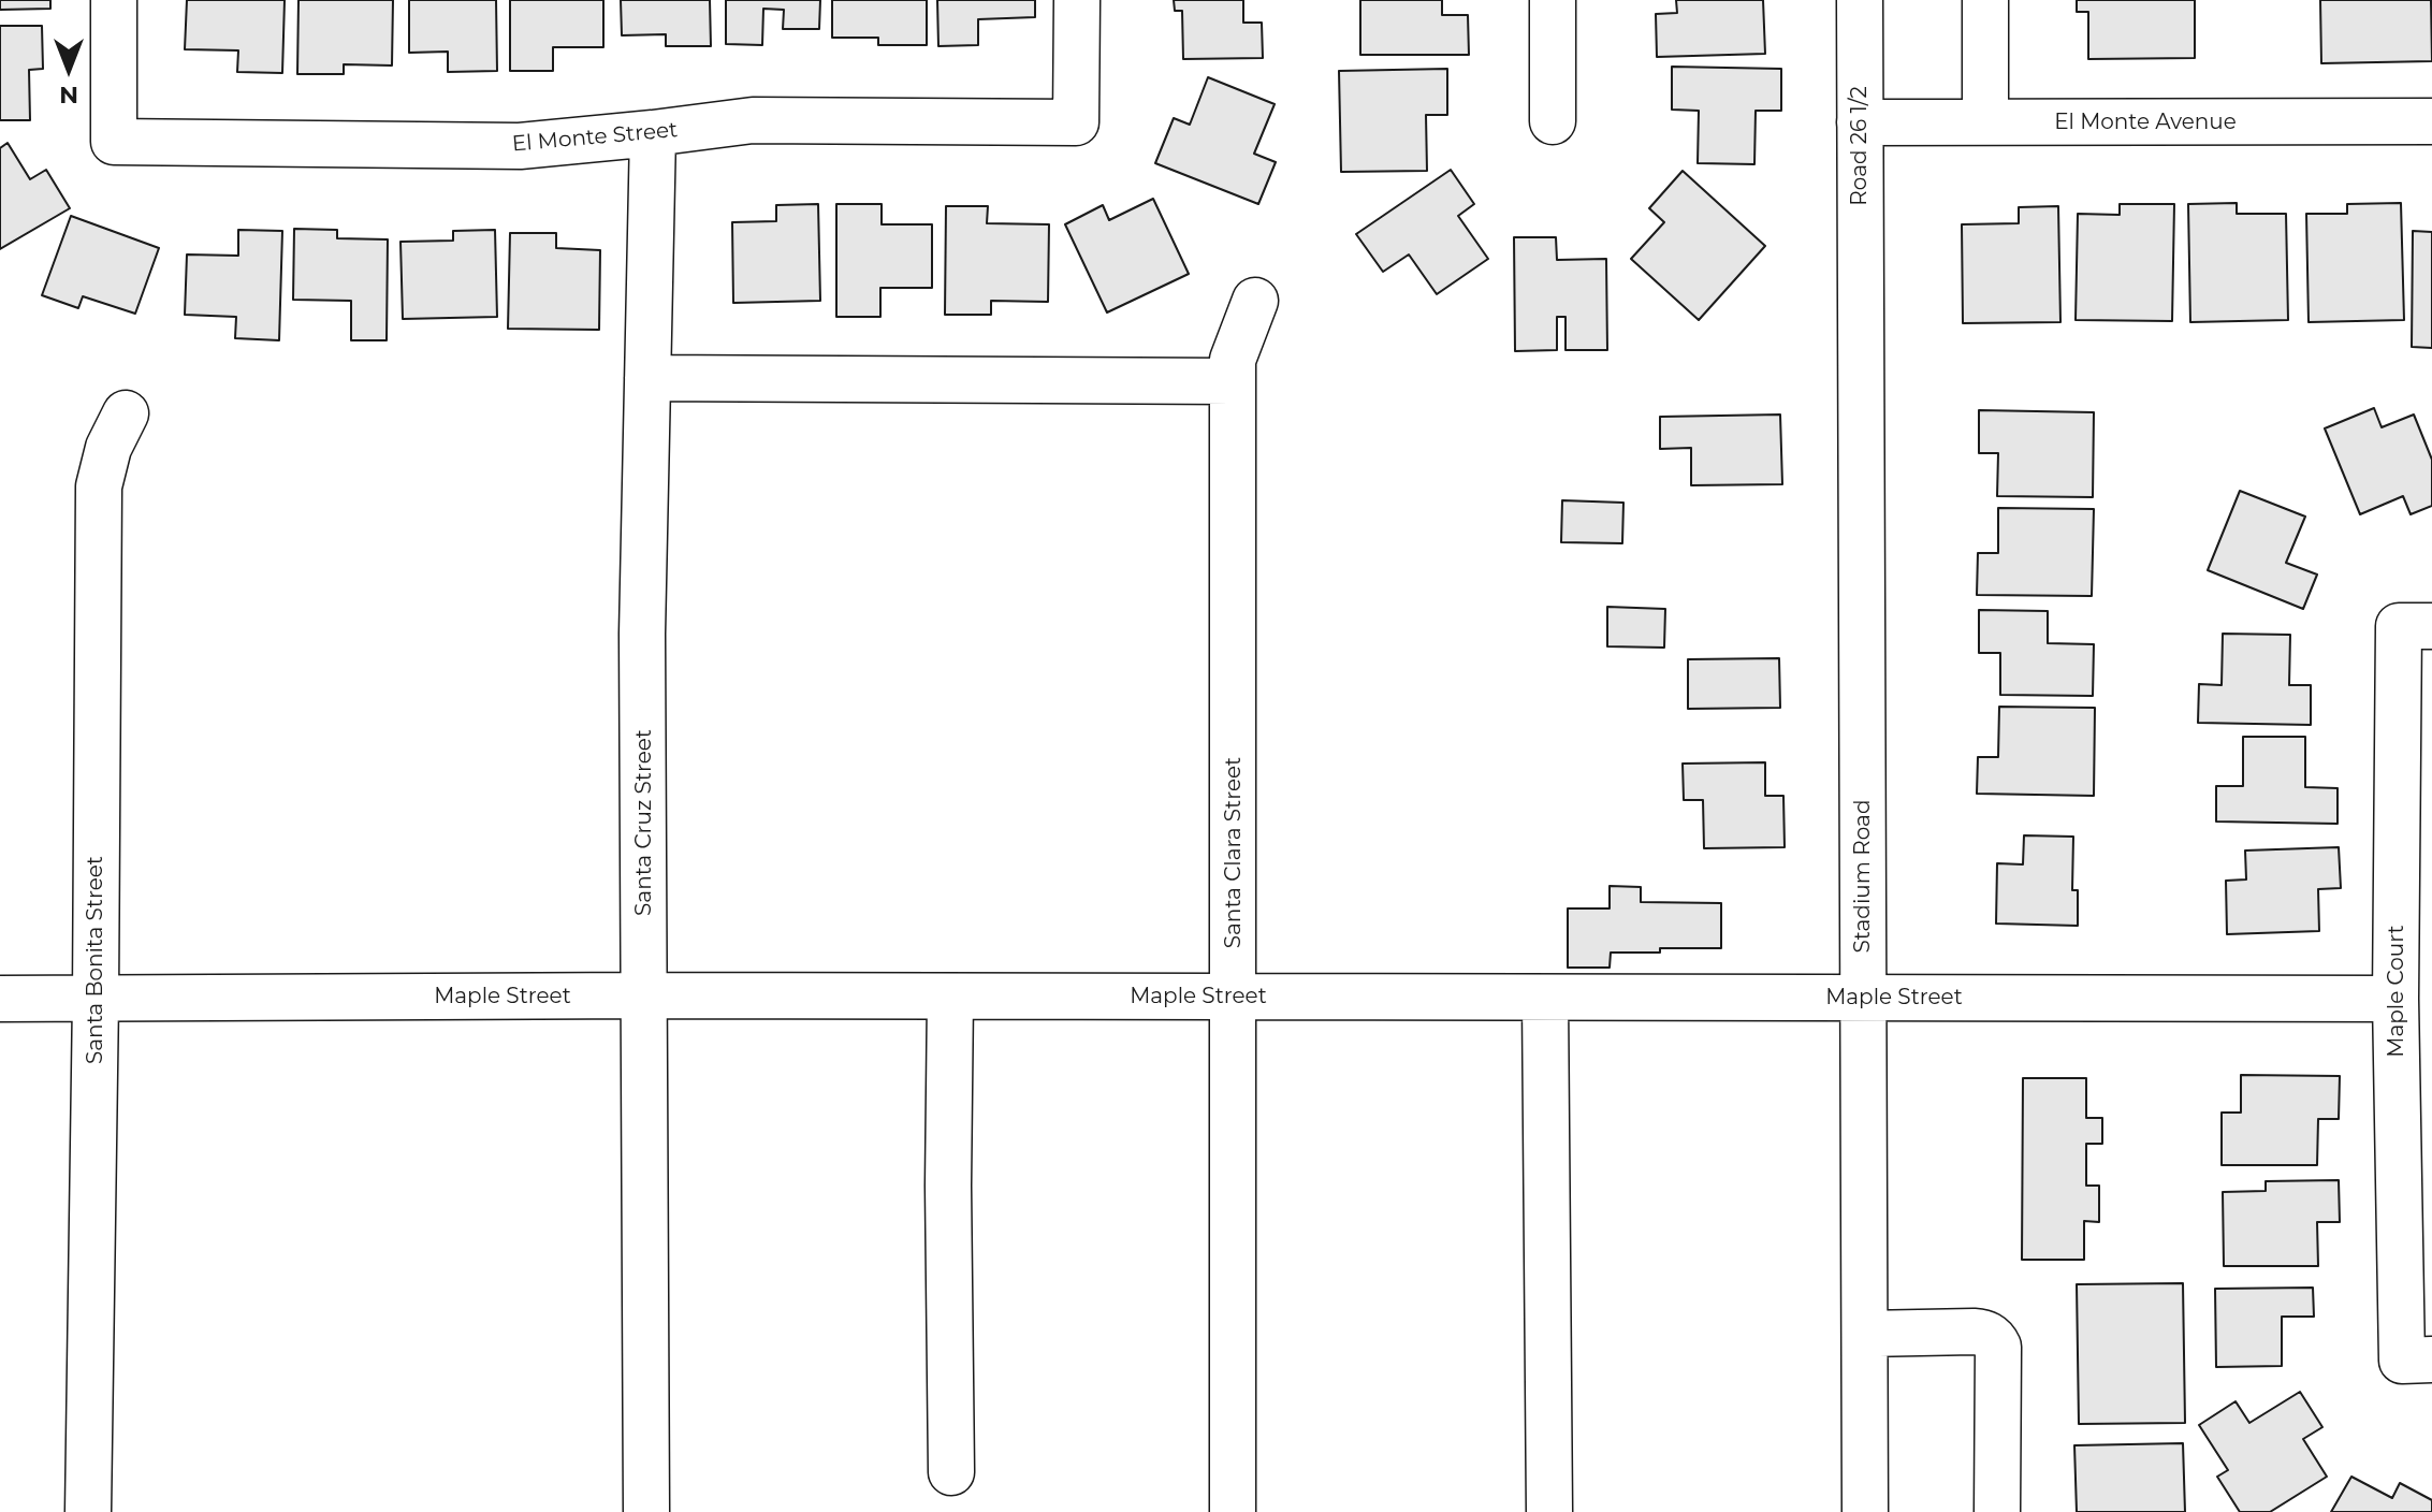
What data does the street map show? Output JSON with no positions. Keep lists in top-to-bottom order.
{
  "streets": {
    "street": [
      "El Monte Avenue",
      "El Monte Street",
      "Road 26 1/2",
      "Santa Cruz Street",
      "Santa Clara Street",
      "Stadium Road",
      "Santa Bonita Street",
      "Maple Court",
      "Maple Street"
    ]
  },
  "crossings": [
    ["El Monte Avenue", "Road 26 1/2"],
    ["El Monte Street", "Santa Cruz Street"],
    ["Road 26 1/2", "Stadium Road"],
    ["Santa Cruz Street", "Maple Street"],
    ["Santa Clara Street", "Maple Street"],
    ["Stadium Road", "Maple Street"],
    ["Santa Bonita Street", "Maple Street"],
    ["Maple Court", "Maple Street"]
  ],
  "north": "bottom"
}
